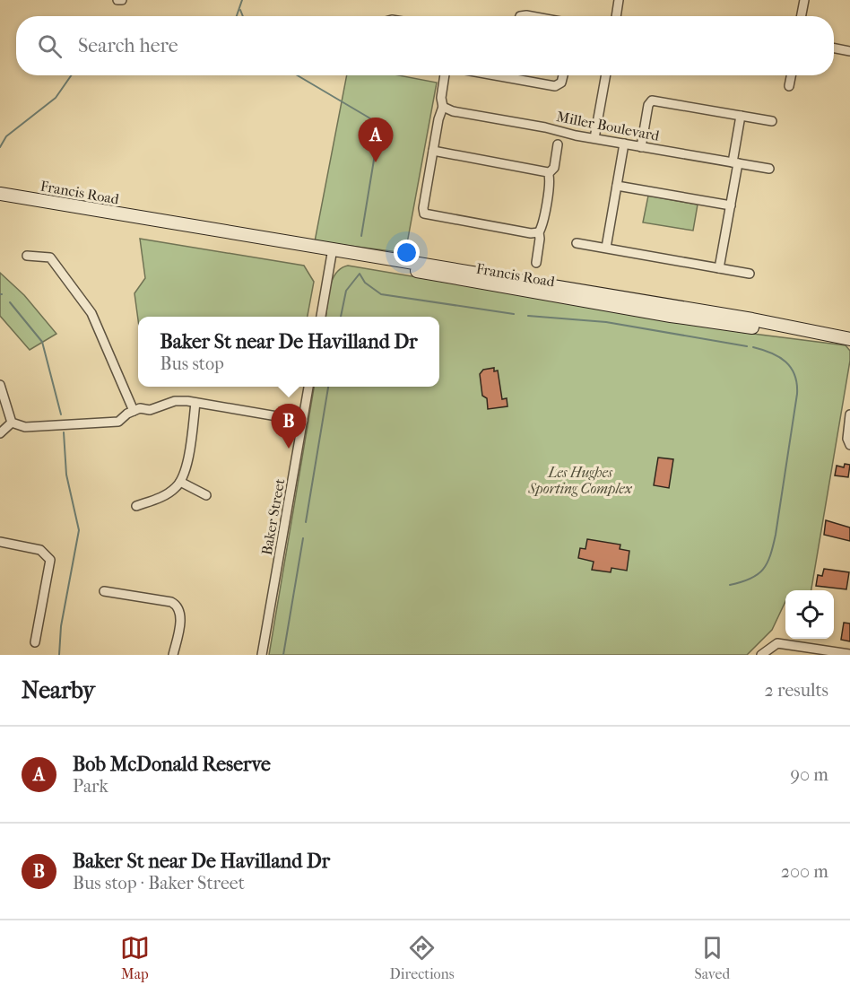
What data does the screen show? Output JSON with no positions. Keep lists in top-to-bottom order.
{
  "streets": {
    "main road": ["Francis Road"],
    "street": ["Miller Boulevard", "Baker Street"]
  },
  "parks": ["Les Hughes Sporting Complex"],
  "page": {
    "search": "Search here",
    "pins": ["A", "B"],
    "popup": ["Baker St near De Havilland Dr", "Bus stop"],
    "heading": ["Nearby", "2 results"],
    "list": [
      {
        "mark": "A",
        "name": "Bob McDonald Reserve",
        "note": "Park",
        "value": "90 m"
      },
      {
        "mark": "B",
        "name": "Baker St near De Havilland Dr",
        "note": "Bus stop · Baker Street",
        "value": "200 m"
      }
    ],
    "nav": ["Map", "Directions", "Saved"]
  }
}
